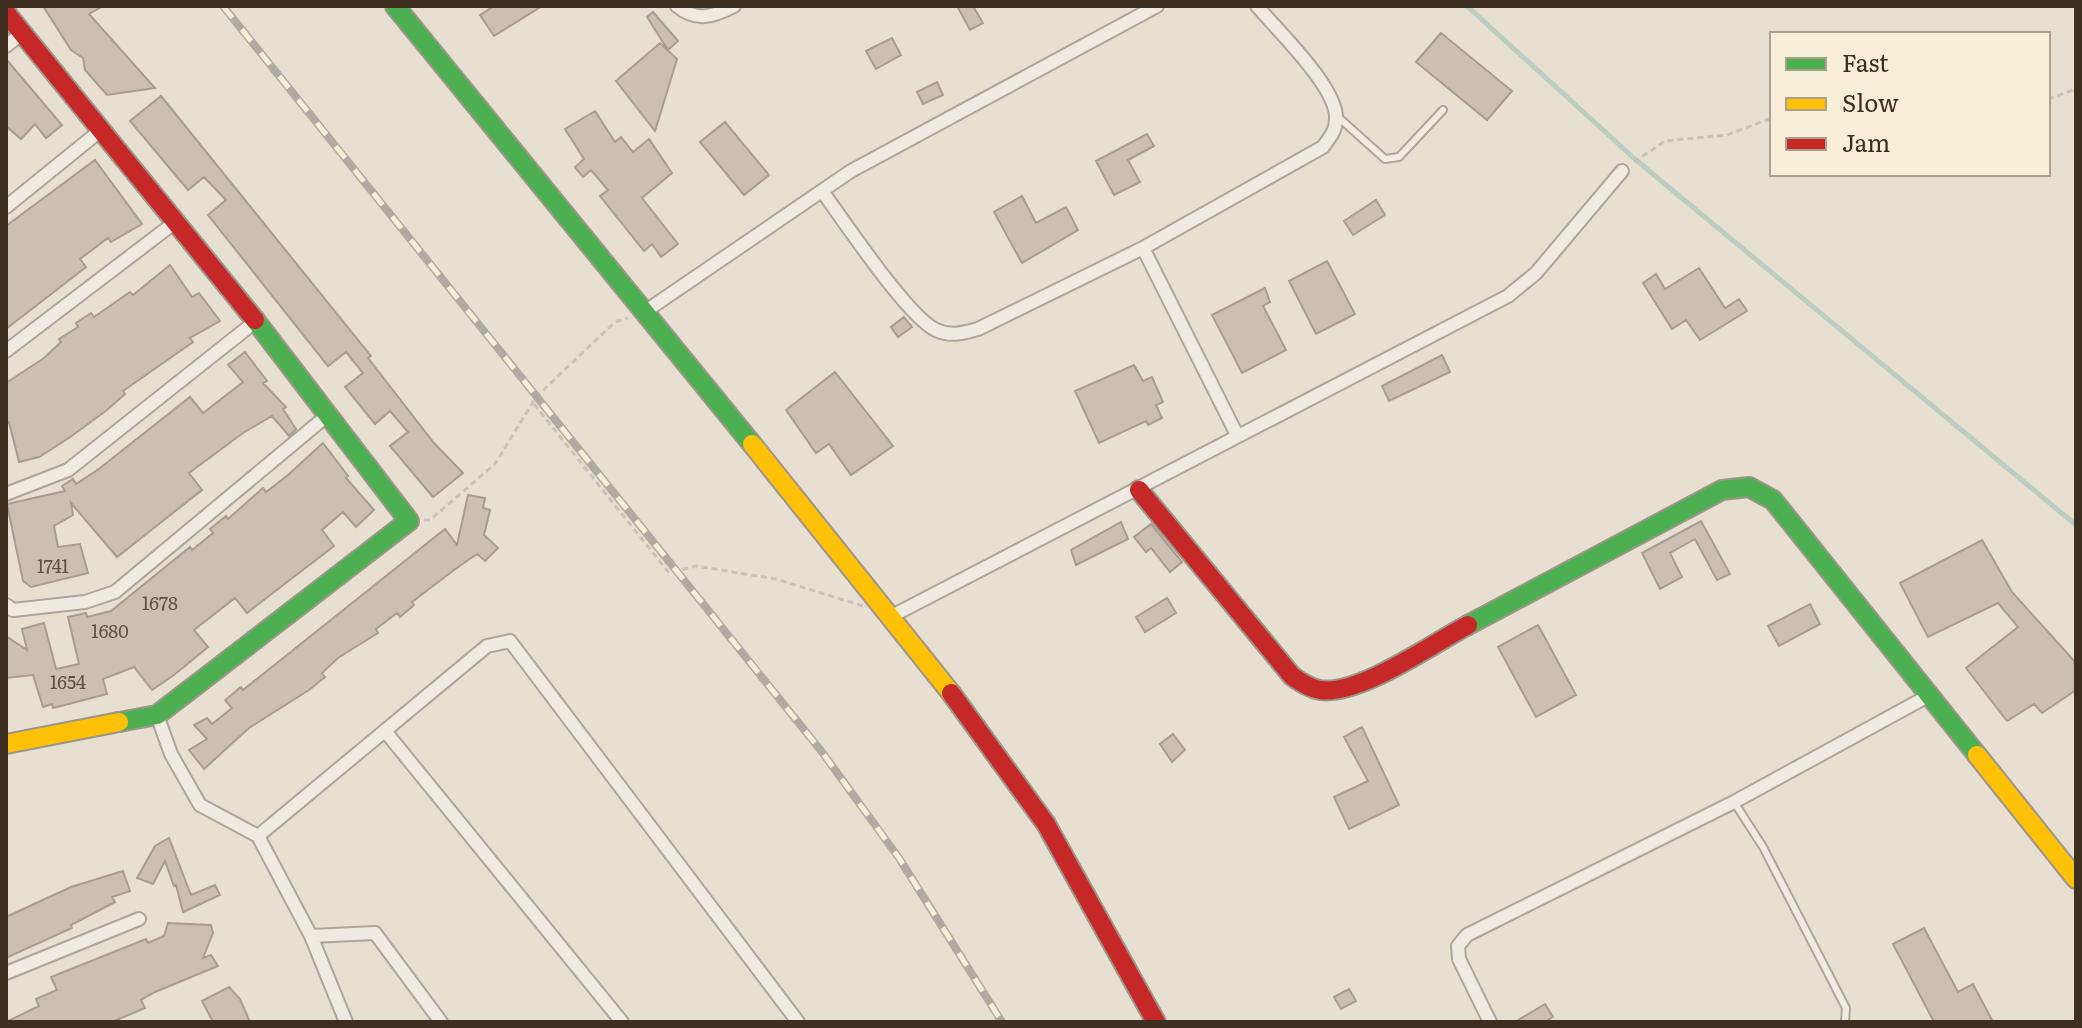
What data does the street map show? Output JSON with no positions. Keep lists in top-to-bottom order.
{
  "house_numbers": [
    "1741",
    "1678",
    "1680",
    "1654"
  ],
  "legend": ["Fast", "Slow", "Jam"]
}
